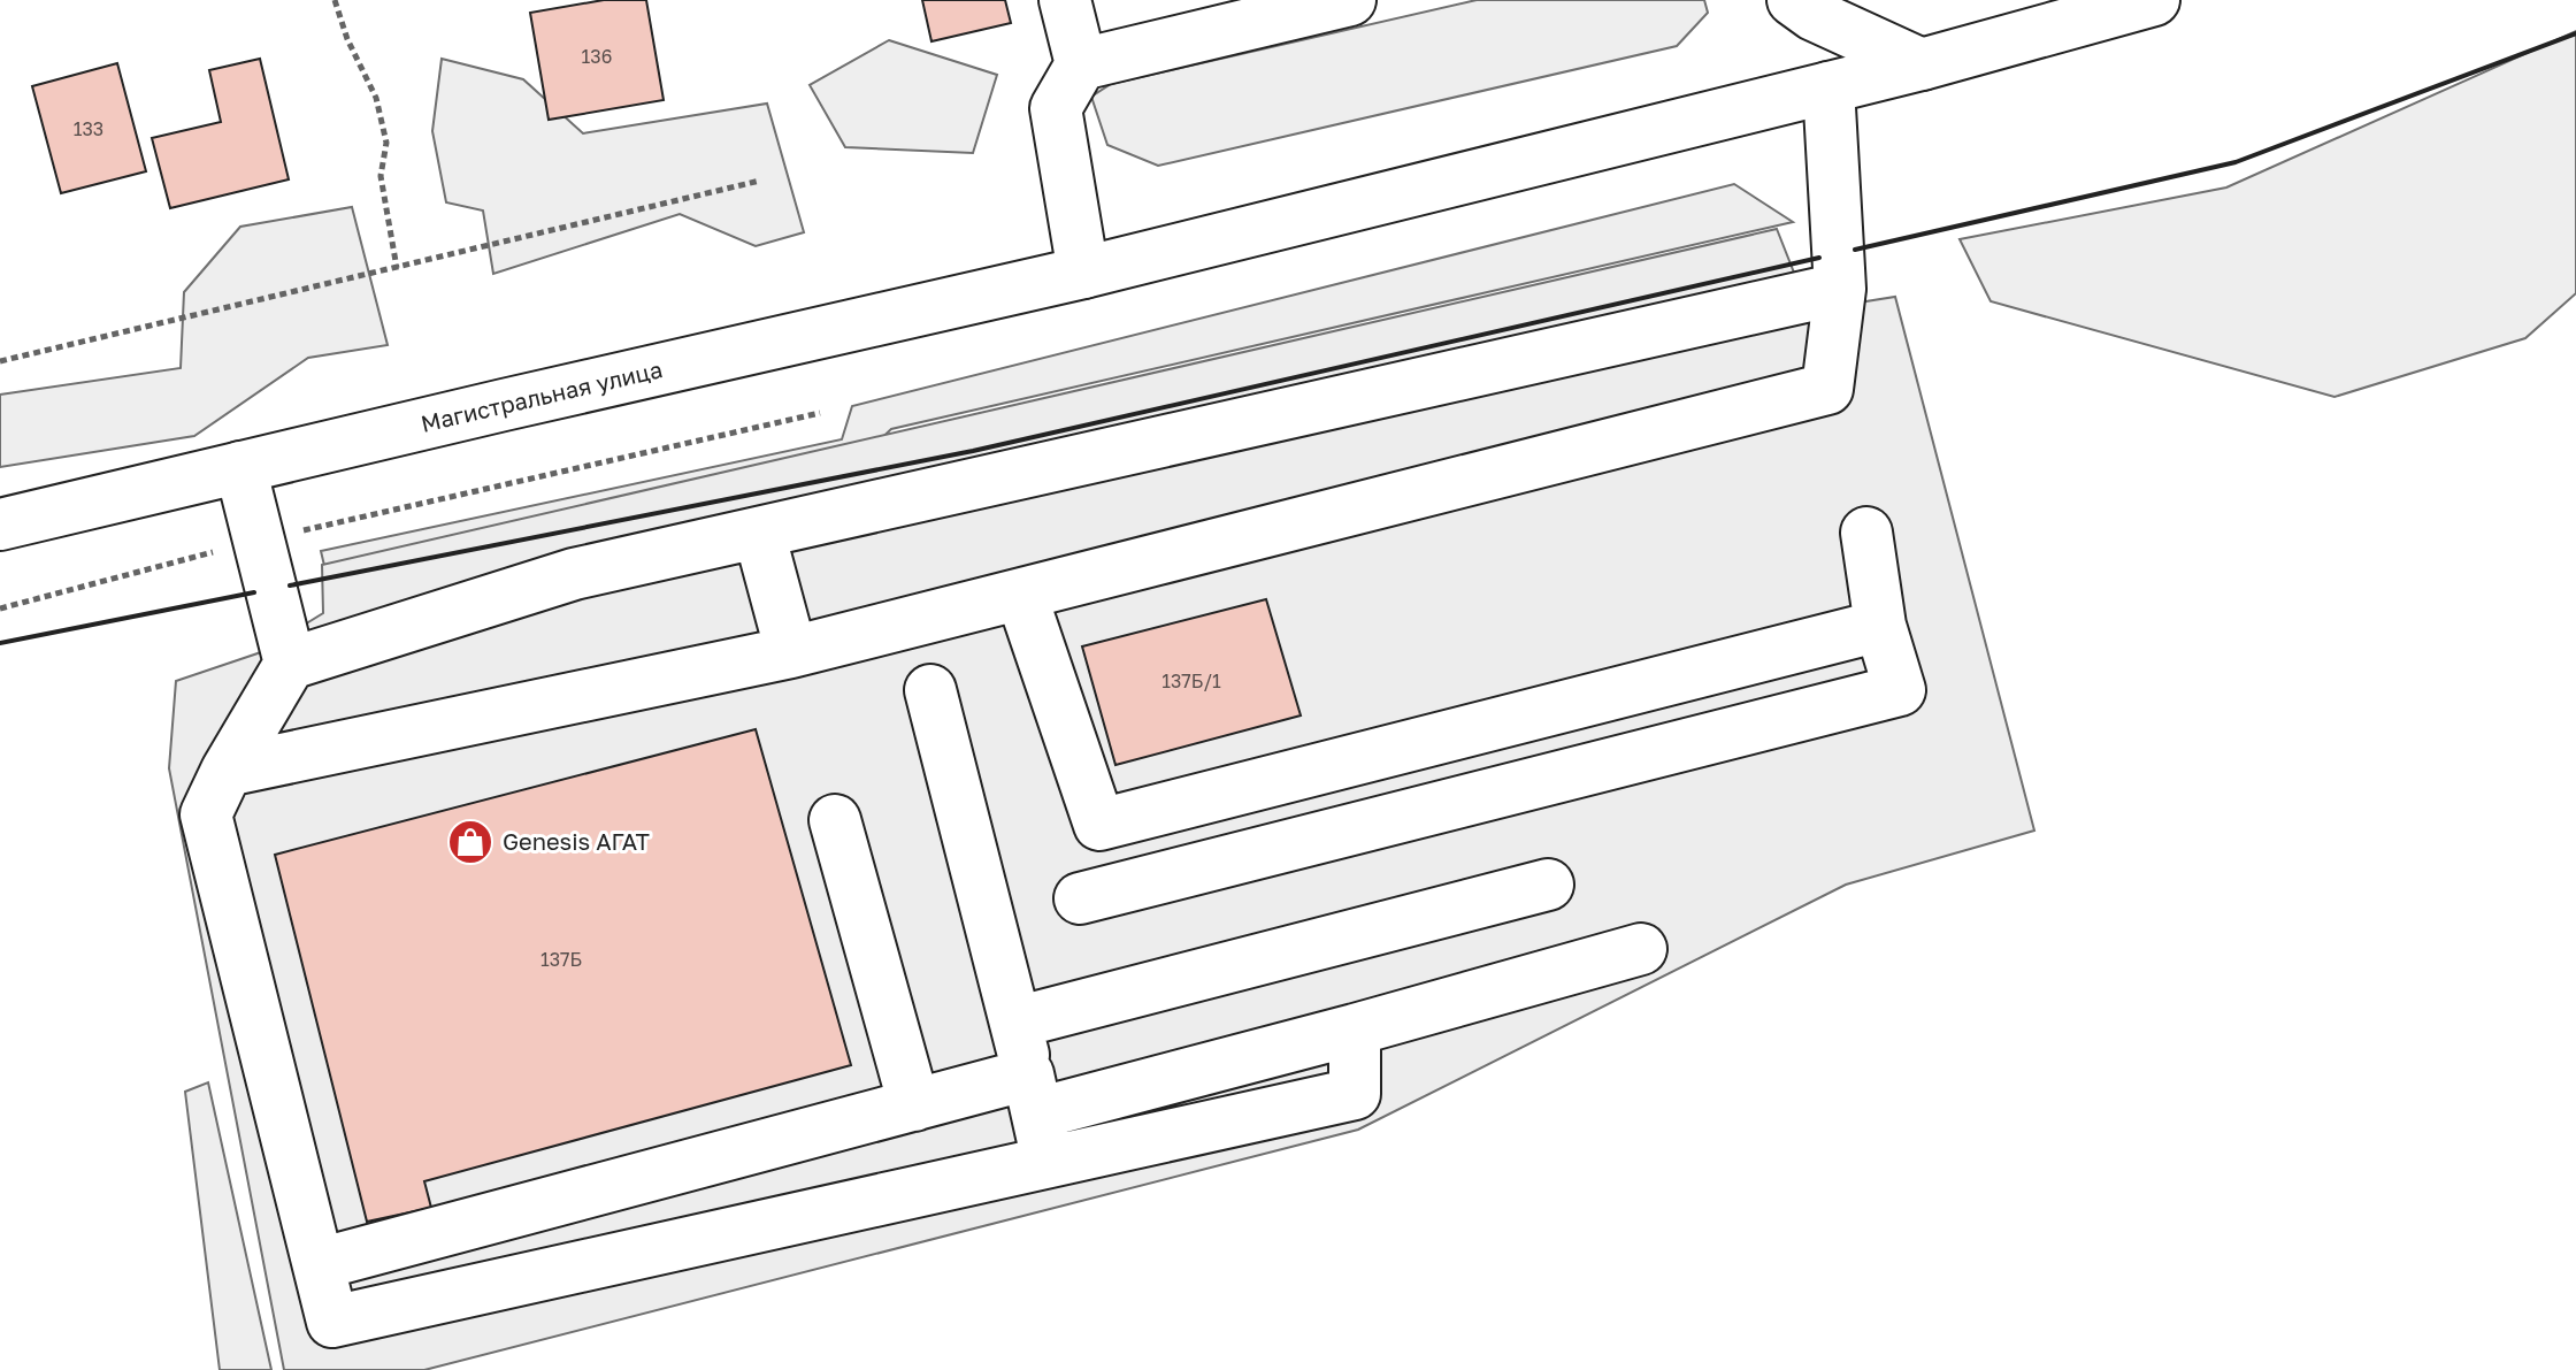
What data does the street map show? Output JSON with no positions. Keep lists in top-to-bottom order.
{
  "streets": {
    "main road": ["Магистральная улица"]
  },
  "places": {
    "shop": ["Genesis АГАТ"]
  },
  "house_numbers": [
    "136",
    "133",
    "137Б/1",
    "137Б"
  ]
}
